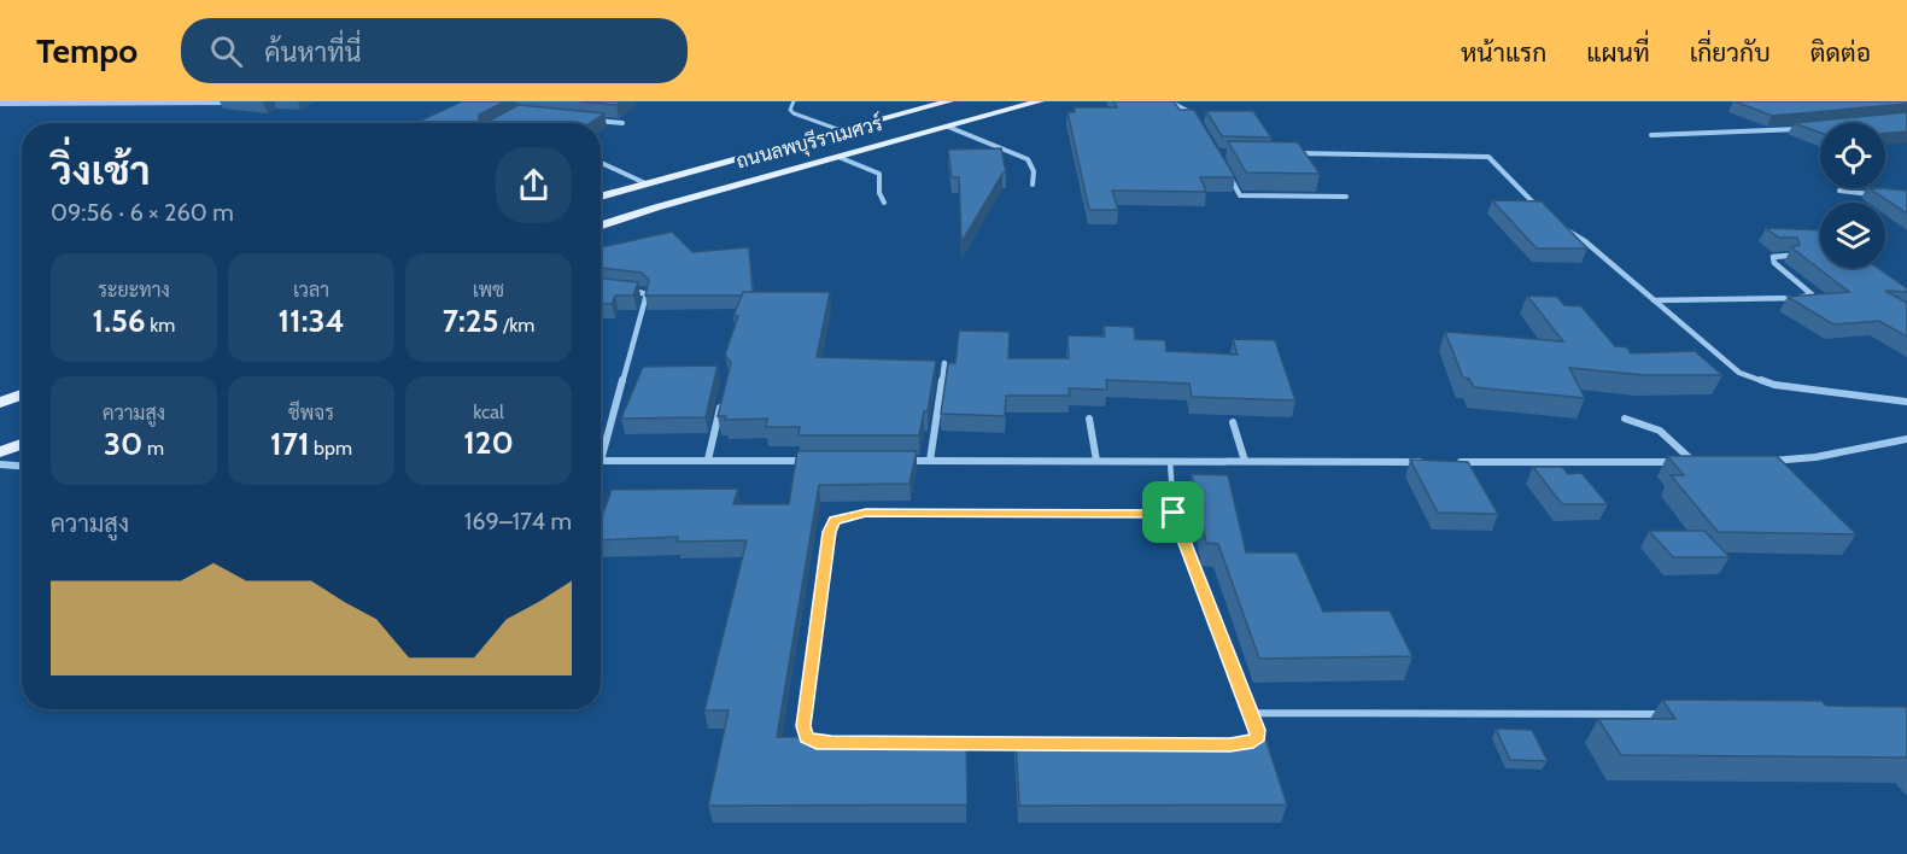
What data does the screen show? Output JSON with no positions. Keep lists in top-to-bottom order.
{
  "streets": {
    "main road": ["ถนนลพบุรีราเมศวร์"]
  },
  "page": {
    "header": "Tempo",
    "search": "ค้นหาที่นี่",
    "nav": [
      "หน้าแรก",
      "แผนที่",
      "เกี่ยวกับ",
      "ติดต่อ"
    ],
    "heading": ["วิ่งเช้า", "09:56 · 6 × 260 m"],
    "stats": [
      ["ระยะทาง", "1.56 km"],
      ["เวลา", "11:34"],
      ["เพซ", "7:25 /km"],
      ["ความสูง", "30 m"],
      ["ชีพจร", "171 bpm"],
      ["kcal", "120"]
    ],
    "chart": ["ความสูง", "169–174 m"]
  }
}
